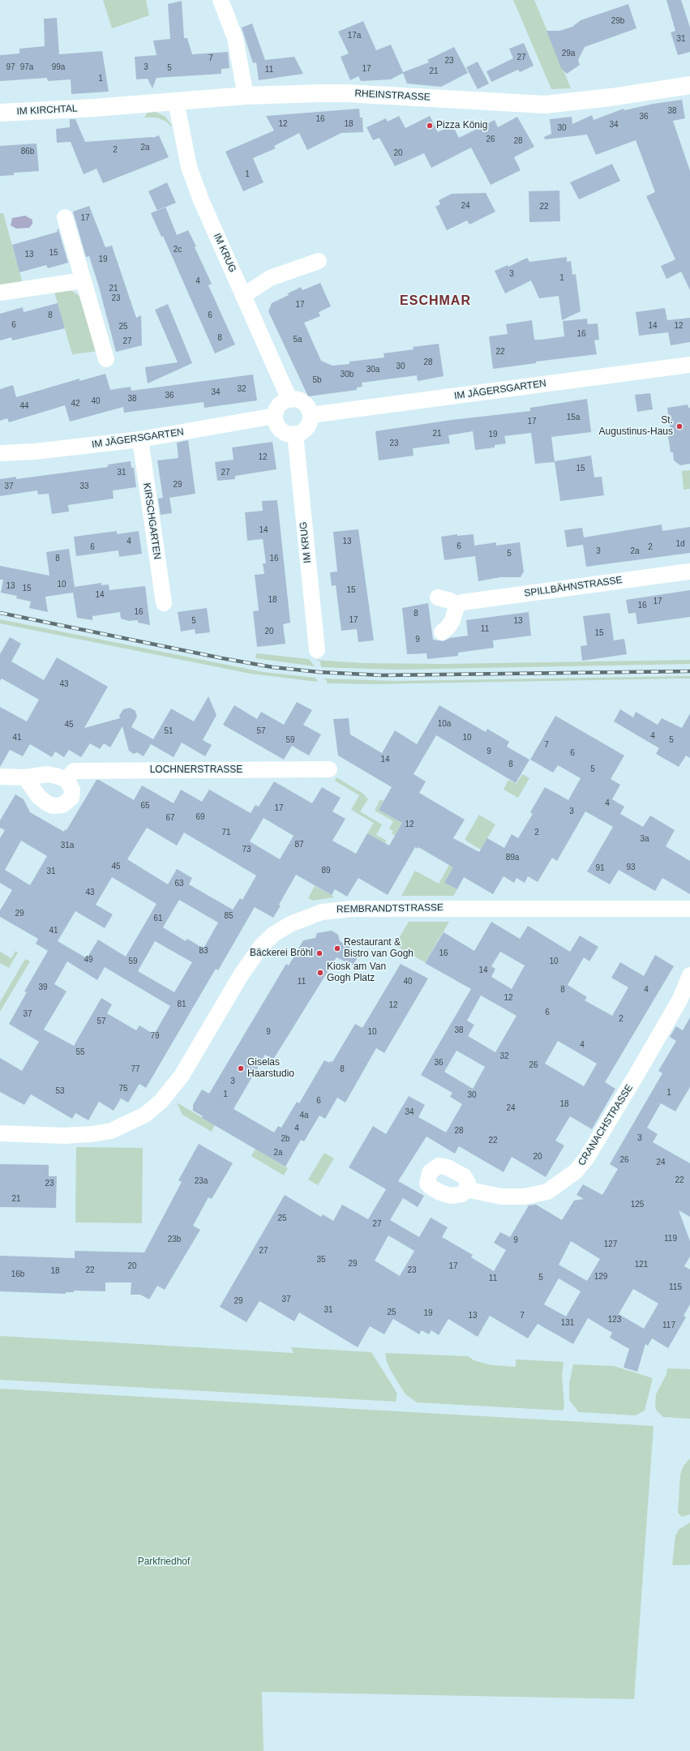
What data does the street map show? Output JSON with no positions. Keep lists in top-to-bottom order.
{
  "streets": {
    "street": [
      "RHEINSTRASSE",
      "IM KIRCHTAL",
      "IM KRUG",
      "IM JÄGERSGARTEN",
      "KIRSCHGARTEN",
      "SPILLBÄHNSTRASSE",
      "LOCHNERSTRASSE",
      "REMBRANDTSTRASSE",
      "CRANACHSTRASSE"
    ]
  },
  "crossings": [
    ["RHEINSTRASSE", "IM KIRCHTAL"],
    ["RHEINSTRASSE", "IM KRUG"],
    ["IM KRUG", "IM JÄGERSGARTEN"],
    ["IM JÄGERSGARTEN", "KIRSCHGARTEN"]
  ],
  "districts": ["ESCHMAR"],
  "parks": ["Parkfriedhof"],
  "places": [
    "Pizza König",
    "St. Augustinus-Haus",
    "Restaurant & Bistro van Gogh",
    "Bäckerei Bröhl",
    "Kiosk am Van Gogh Platz",
    "Giselas Haarstudio"
  ],
  "house_numbers": [
    "29b",
    "17a",
    "31",
    "29a",
    "27",
    "7",
    "23",
    "97",
    "97a",
    "99a",
    "3",
    "5",
    "17",
    "11",
    "21",
    "1",
    "38",
    "36",
    "16",
    "12",
    "18",
    "34",
    "30",
    "26",
    "28",
    "2a",
    "2",
    "86b",
    "20",
    "1",
    "24",
    "22",
    "17",
    "2c",
    "15",
    "13",
    "19",
    "3",
    "1",
    "4",
    "21",
    "23",
    "17",
    "8",
    "6",
    "6",
    "14",
    "12",
    "25",
    "16",
    "8",
    "5a",
    "27",
    "22",
    "28",
    "30",
    "30a",
    "30b",
    "5b",
    "32",
    "34",
    "36",
    "38",
    "40",
    "42",
    "44",
    "15a",
    "17",
    "21",
    "19",
    "23",
    "12",
    "15",
    "31",
    "27",
    "29",
    "37",
    "33",
    "14",
    "4",
    "13",
    "1d",
    "6",
    "6",
    "2",
    "3",
    "2a",
    "5",
    "8",
    "16",
    "10",
    "13",
    "15",
    "15",
    "14",
    "18",
    "17",
    "16",
    "16",
    "8",
    "17",
    "5",
    "13",
    "11",
    "20",
    "15",
    "9",
    "43",
    "10a",
    "45",
    "51",
    "57",
    "4",
    "41",
    "10",
    "59",
    "5",
    "7",
    "9",
    "6",
    "14",
    "8",
    "5",
    "4",
    "65",
    "17",
    "3",
    "69",
    "67",
    "12",
    "71",
    "2",
    "3a",
    "87",
    "31a",
    "73",
    "89a",
    "45",
    "93",
    "91",
    "89",
    "31",
    "63",
    "43",
    "29",
    "85",
    "61",
    "41",
    "83",
    "16",
    "49",
    "59",
    "10",
    "14",
    "11",
    "40",
    "39",
    "8",
    "4",
    "12",
    "81",
    "12",
    "6",
    "37",
    "2",
    "57",
    "38",
    "9",
    "10",
    "79",
    "4",
    "55",
    "32",
    "36",
    "26",
    "77",
    "8",
    "3",
    "75",
    "53",
    "1",
    "1",
    "30",
    "6",
    "18",
    "24",
    "34",
    "4a",
    "4",
    "28",
    "3",
    "2b",
    "22",
    "2a",
    "20",
    "26",
    "24",
    "22",
    "23a",
    "23",
    "21",
    "125",
    "25",
    "27",
    "119",
    "23b",
    "9",
    "127",
    "27",
    "35",
    "29",
    "121",
    "20",
    "17",
    "22",
    "23",
    "18",
    "16b",
    "129",
    "5",
    "11",
    "115",
    "37",
    "29",
    "31",
    "25",
    "19",
    "13",
    "7",
    "123",
    "131",
    "117"
  ]
}
